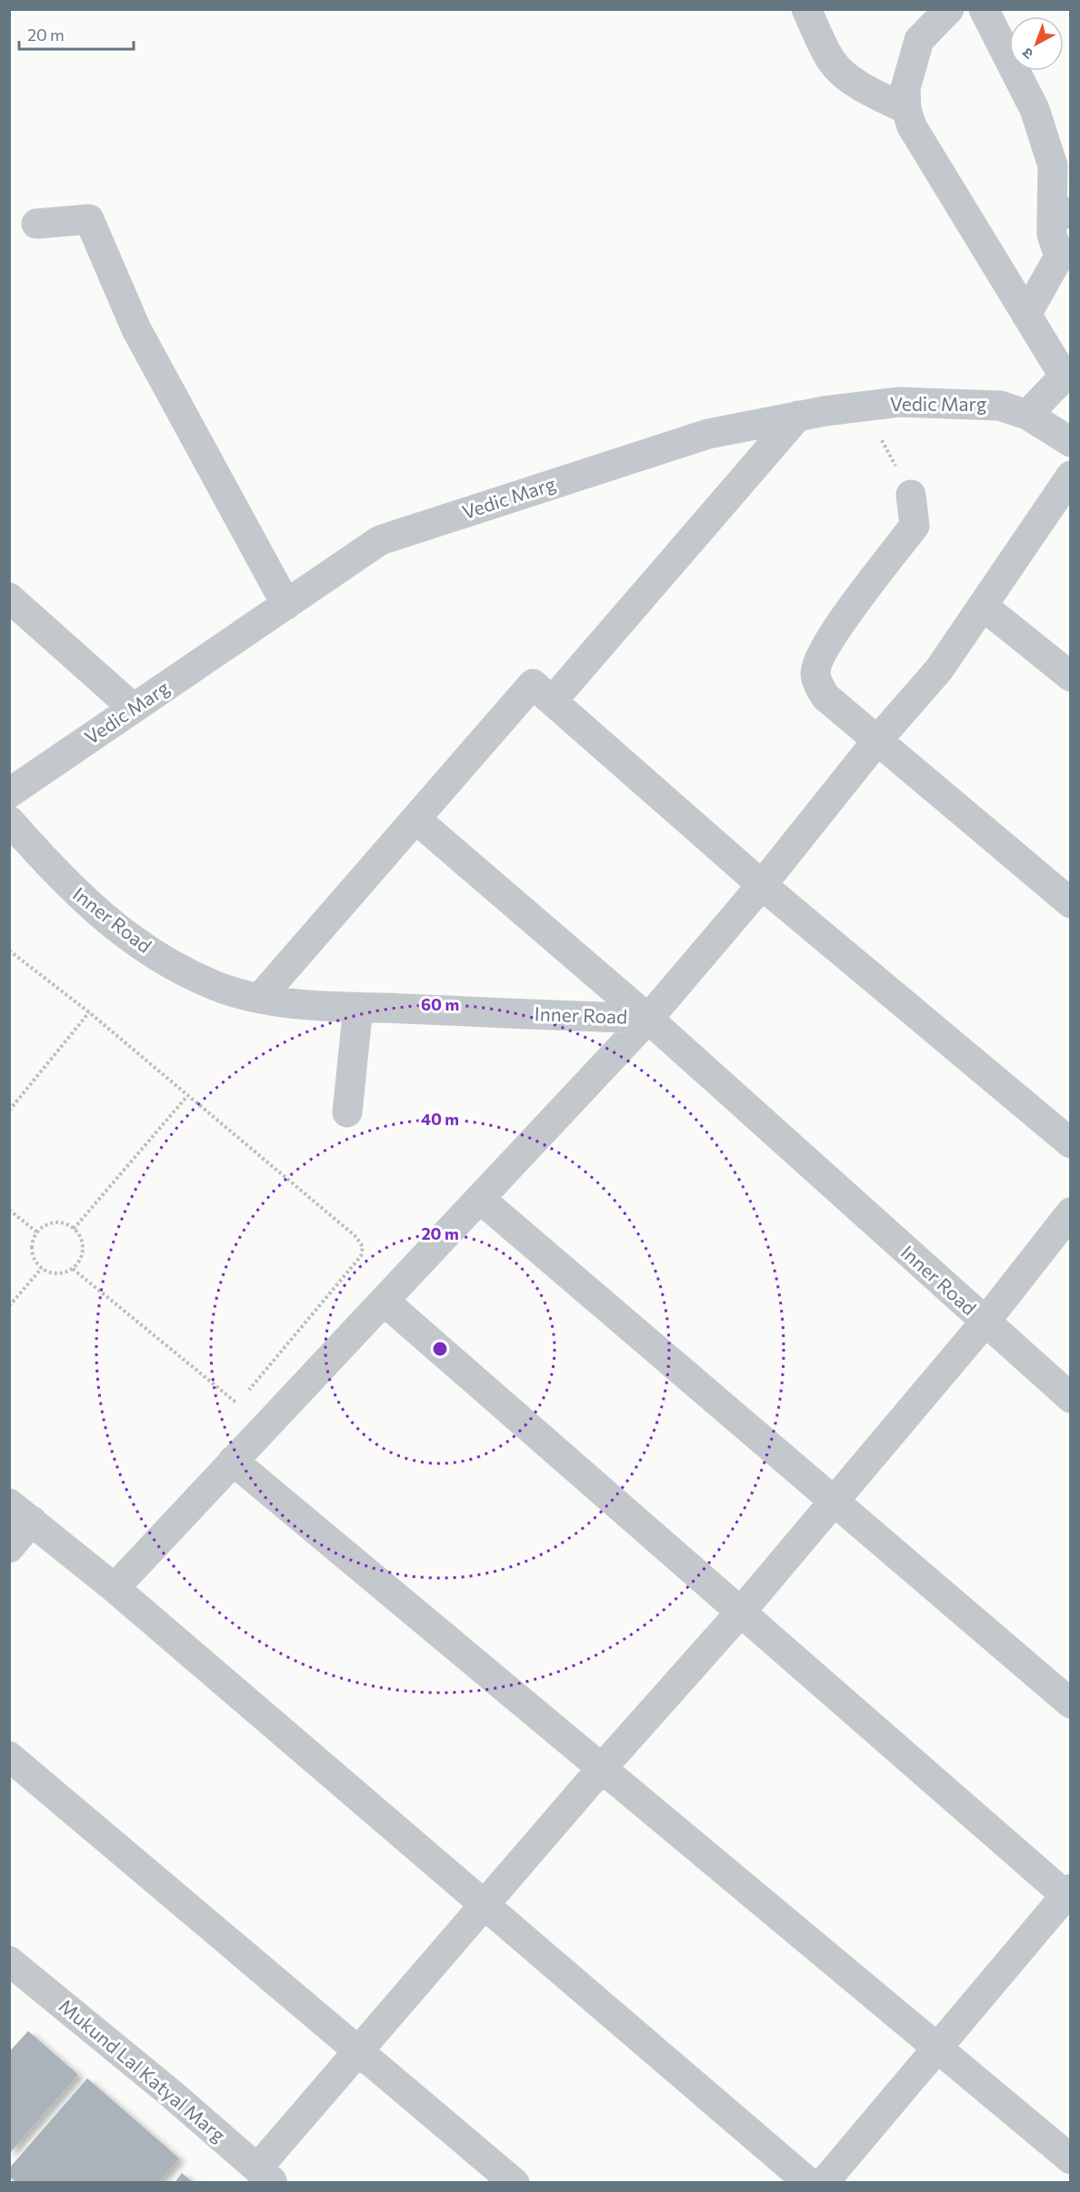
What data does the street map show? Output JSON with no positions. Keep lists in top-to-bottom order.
{
  "streets": {
    "street": ["Vedic Marg", "Inner Road", "Mukund Lal Katyal Marg"]
  },
  "scale_bar": "20 m",
  "north": "bottom left",
  "rings": ["60 m", "40 m", "20 m"]
}
